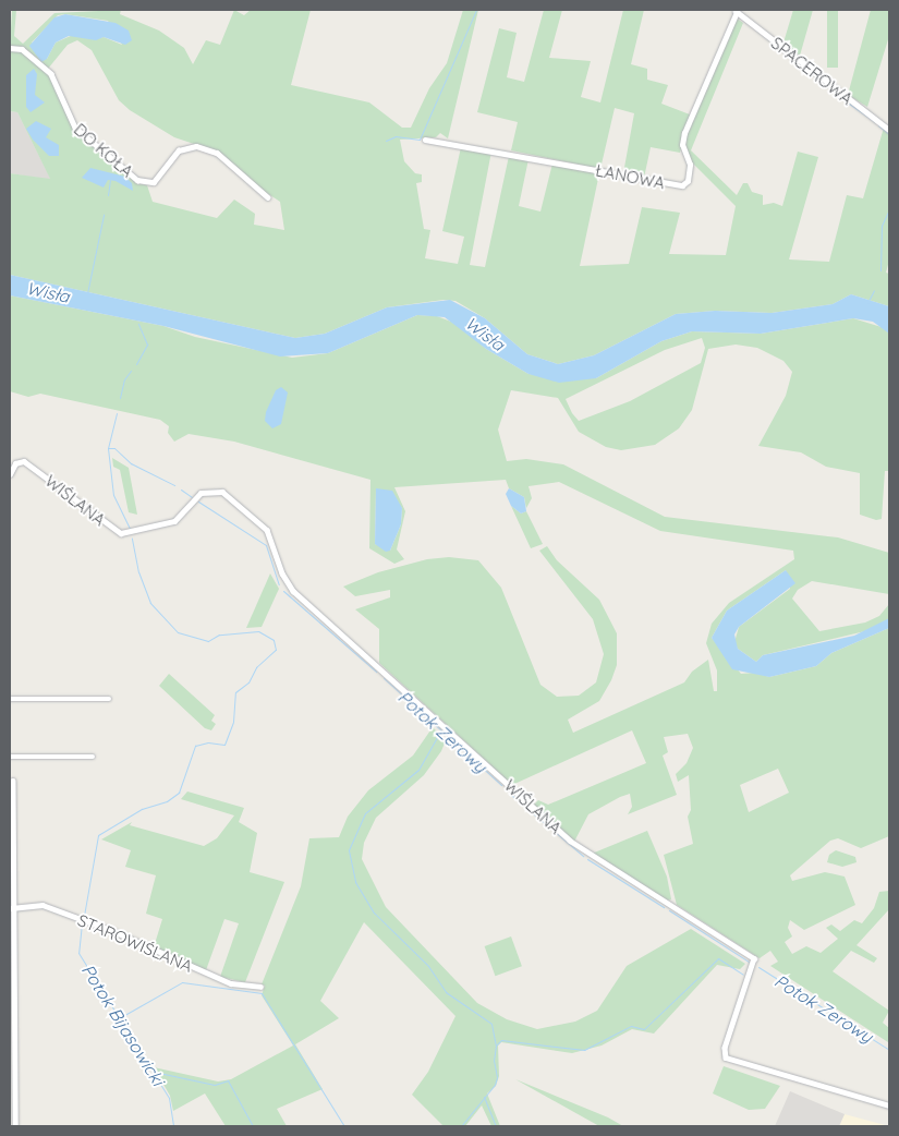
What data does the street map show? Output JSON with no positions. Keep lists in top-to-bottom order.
{
  "streets": {
    "street": [
      "SPACEROWA",
      "DO KOŁA",
      "ŁANOWA",
      "WIŚLANA",
      "STAROWIŚLANA"
    ]
  },
  "crossings": [
    ["SPACEROWA", "ŁANOWA"]
  ],
  "water": ["Wisła", "Potok Zerowy", "Potok Bijasowicki"]
}
